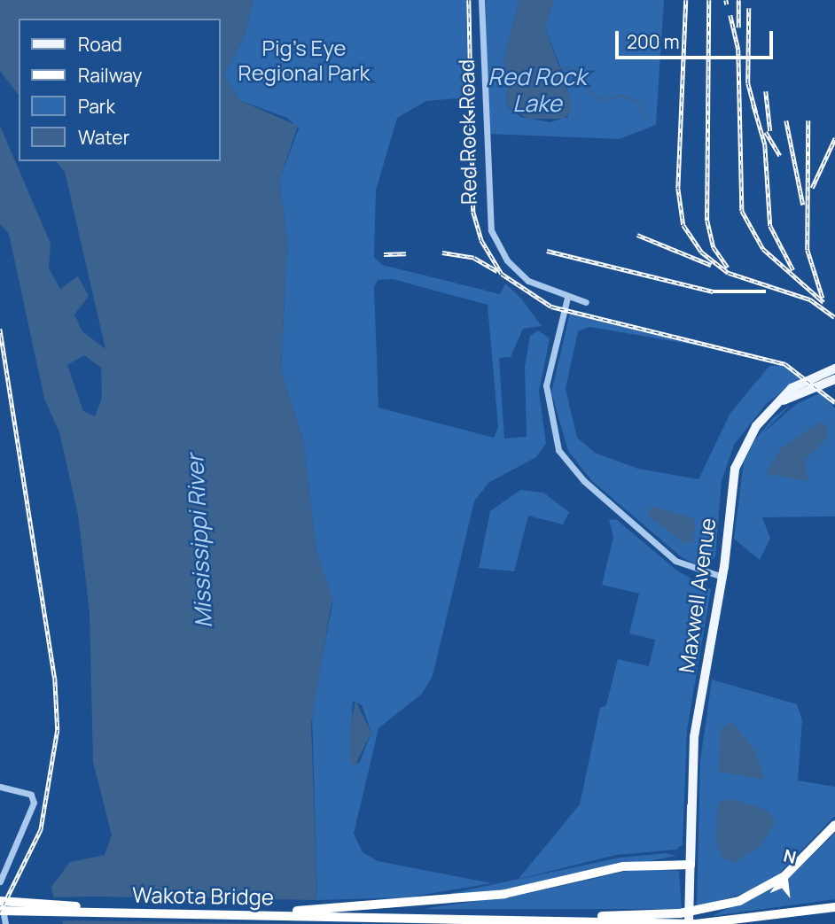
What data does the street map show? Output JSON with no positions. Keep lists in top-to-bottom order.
{
  "streets": {
    "highway": ["Wakota Bridge"],
    "main road": ["Maxwell Avenue"],
    "street": ["Red Rock Road"]
  },
  "water": ["Red Rock Lake", "Mississippi River"],
  "parks": ["Pig's Eye Regional Park"],
  "legend": [
    "Road",
    "Railway",
    "Park",
    "Water"
  ],
  "scale_bar": "200 m",
  "north": "top"
}
